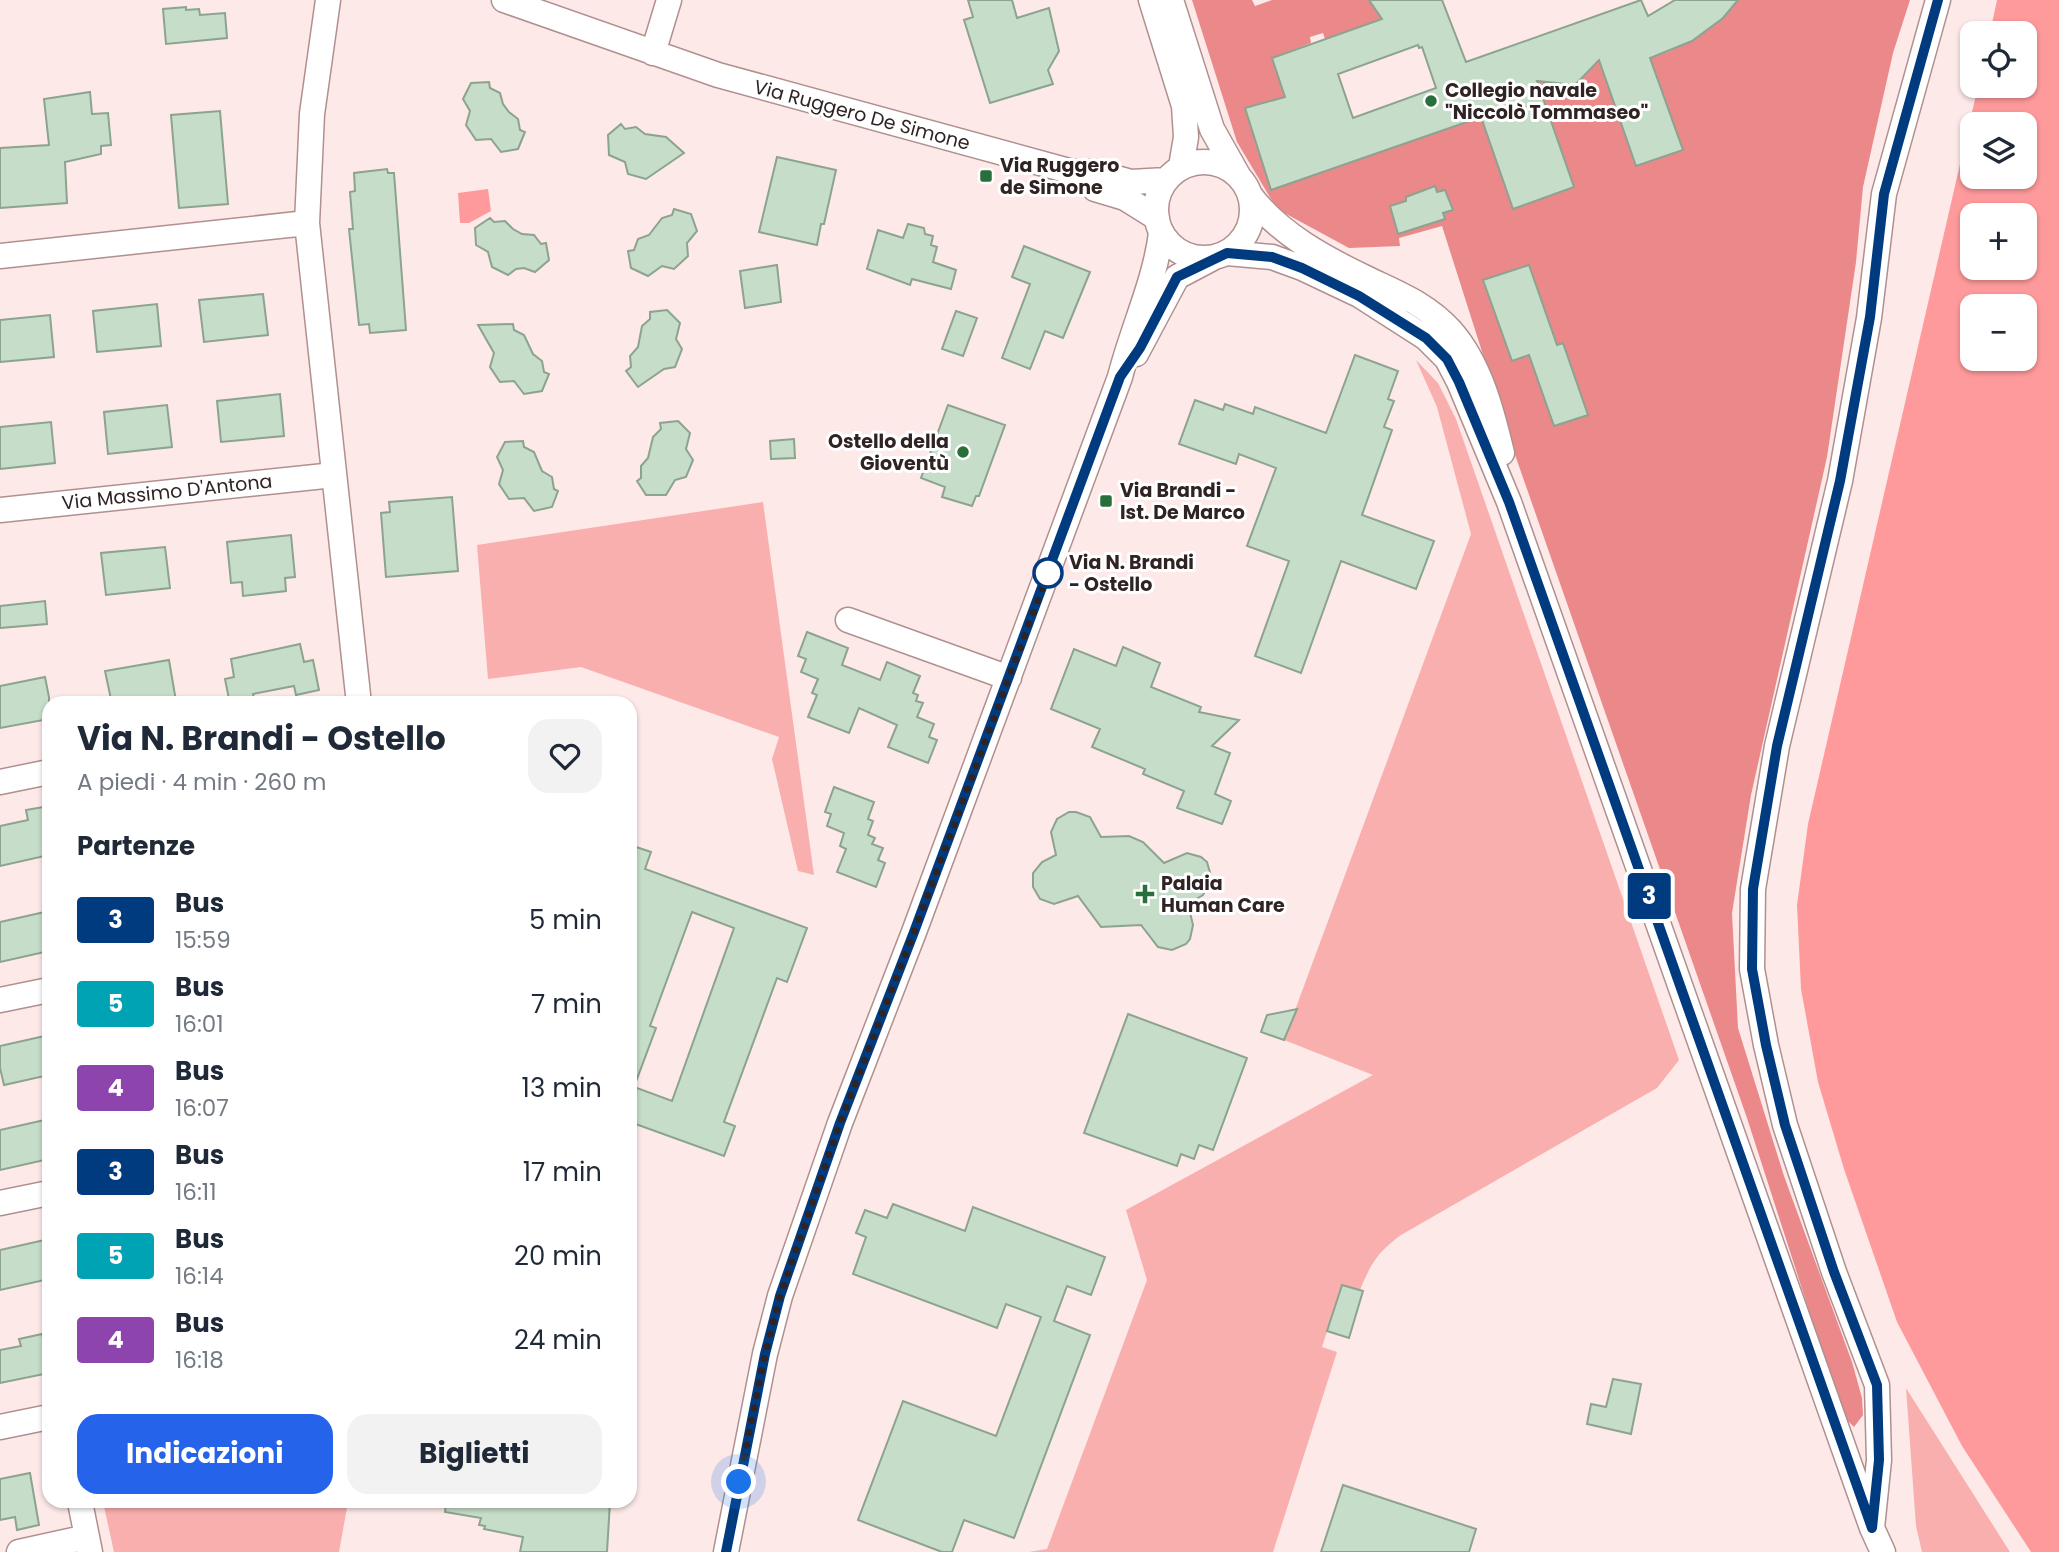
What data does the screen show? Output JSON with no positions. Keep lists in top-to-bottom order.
{
  "streets": {
    "street": ["Via Ruggero De Simone", "Via Massimo D'Antona"]
  },
  "places": {
    "other": ["Collegio navale \"Niccolò Tommaseo\"", "Ostello della Gioventù", "Via N. Brandi - Ostello"],
    "transit": ["Via Ruggero de Simone", "Via Brandi - Ist. De Marco"],
    "health": ["Palaia Human Care"]
  },
  "lines": ["bus line 3"],
  "page": {
    "on_map": "3",
    "map_buttons": ["+", "−"],
    "heading": [
      ["Via N. Brandi - Ostello", "A piedi · 4 min · 260 m"],
      "Partenze"
    ],
    "list": [
      {
        "mark": "3",
        "name": "Bus",
        "note": "15:59",
        "value": "5 min"
      },
      {
        "mark": "5",
        "name": "Bus",
        "note": "16:01",
        "value": "7 min"
      },
      {
        "mark": "4",
        "name": "Bus",
        "note": "16:07",
        "value": "13 min"
      },
      {
        "mark": "3",
        "name": "Bus",
        "note": "16:11",
        "value": "17 min"
      },
      {
        "mark": "5",
        "name": "Bus",
        "note": "16:14",
        "value": "20 min"
      },
      {
        "mark": "4",
        "name": "Bus",
        "note": "16:18",
        "value": "24 min"
      }
    ],
    "buttons": ["Indicazioni", "Biglietti"]
  }
}
